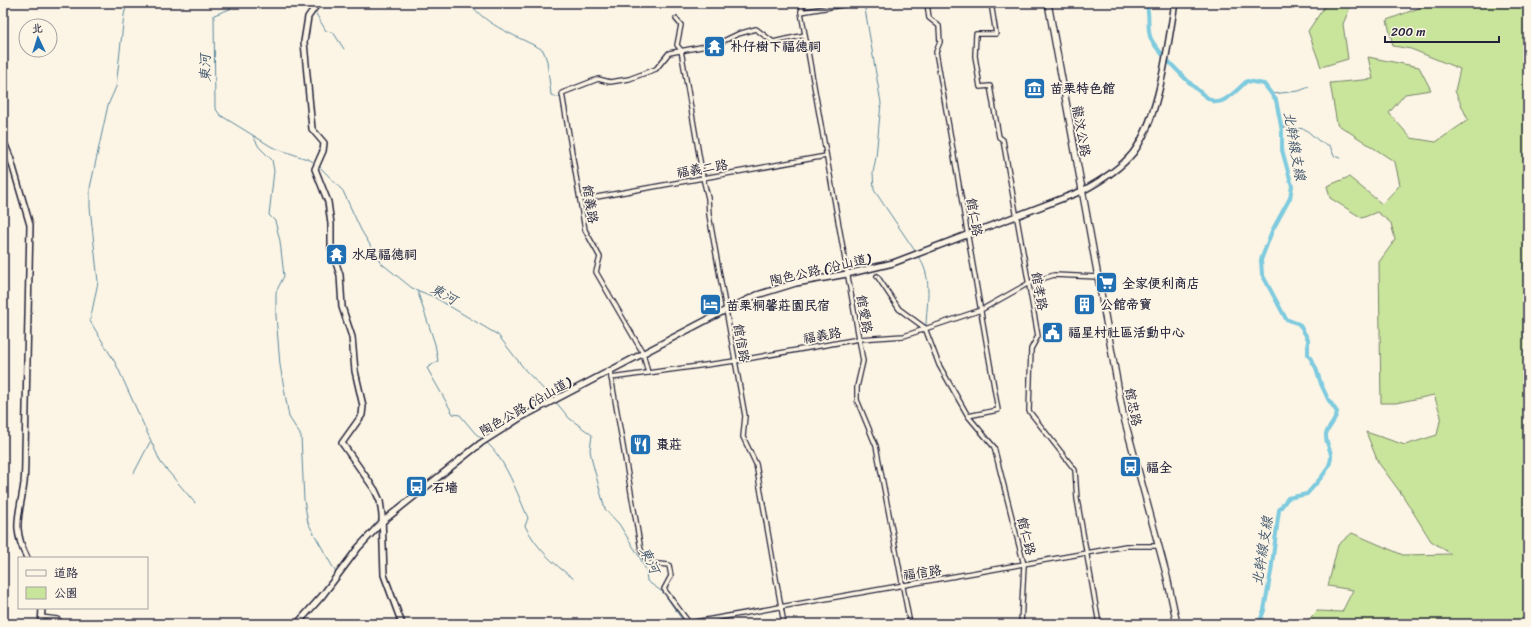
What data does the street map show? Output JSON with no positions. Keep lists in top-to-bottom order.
{
  "streets": {
    "main road": ["龍汶公路", "陶色公路 (沿山道)", "館忠路"],
    "street": [
      "福義二路",
      "館義路",
      "館仁路",
      "館孝路",
      "館愛路",
      "福義路",
      "館信路",
      "福信路"
    ]
  },
  "crossings": [
    ["龍汶公路", "陶色公路 (沿山道)"],
    ["龍汶公路", "館忠路"],
    ["福義二路", "館義路"],
    ["福義二路", "館愛路"],
    ["福義二路", "館信路"],
    ["館義路", "陶色公路 (沿山道)"],
    ["館義路", "福義路"],
    ["館義路", "館信路"],
    ["館仁路", "陶色公路 (沿山道)"],
    ["館仁路", "福義路"],
    ["館仁路", "福信路"],
    ["陶色公路 (沿山道)", "館孝路"],
    ["陶色公路 (沿山道)", "館愛路"],
    ["陶色公路 (沿山道)", "館信路"],
    ["陶色公路 (沿山道)", "館忠路"],
    ["館孝路", "福義路"],
    ["館孝路", "福信路"],
    ["館愛路", "福義路"],
    ["館愛路", "福信路"],
    ["福義路", "館信路"],
    ["福義路", "館忠路"],
    ["館信路", "福信路"],
    ["館忠路", "福信路"]
  ],
  "water": ["東河", "北幹線支線"],
  "places": {
    "temple": ["朴仔樹下福德祠", "水尾福德祠"],
    "museum": ["苗栗特色館"],
    "supermarket": ["全家便利商店"],
    "building": ["公館帝寶"],
    "hotel": ["苗栗桐馨莊園民宿"],
    "public building": ["福星村社區活動中心"],
    "restaurant": ["棗莊"],
    "bus stop": ["福全", "石墻"]
  },
  "legend": ["道路", "公園"],
  "scale_bar": "200 m",
  "north": "top"
}
